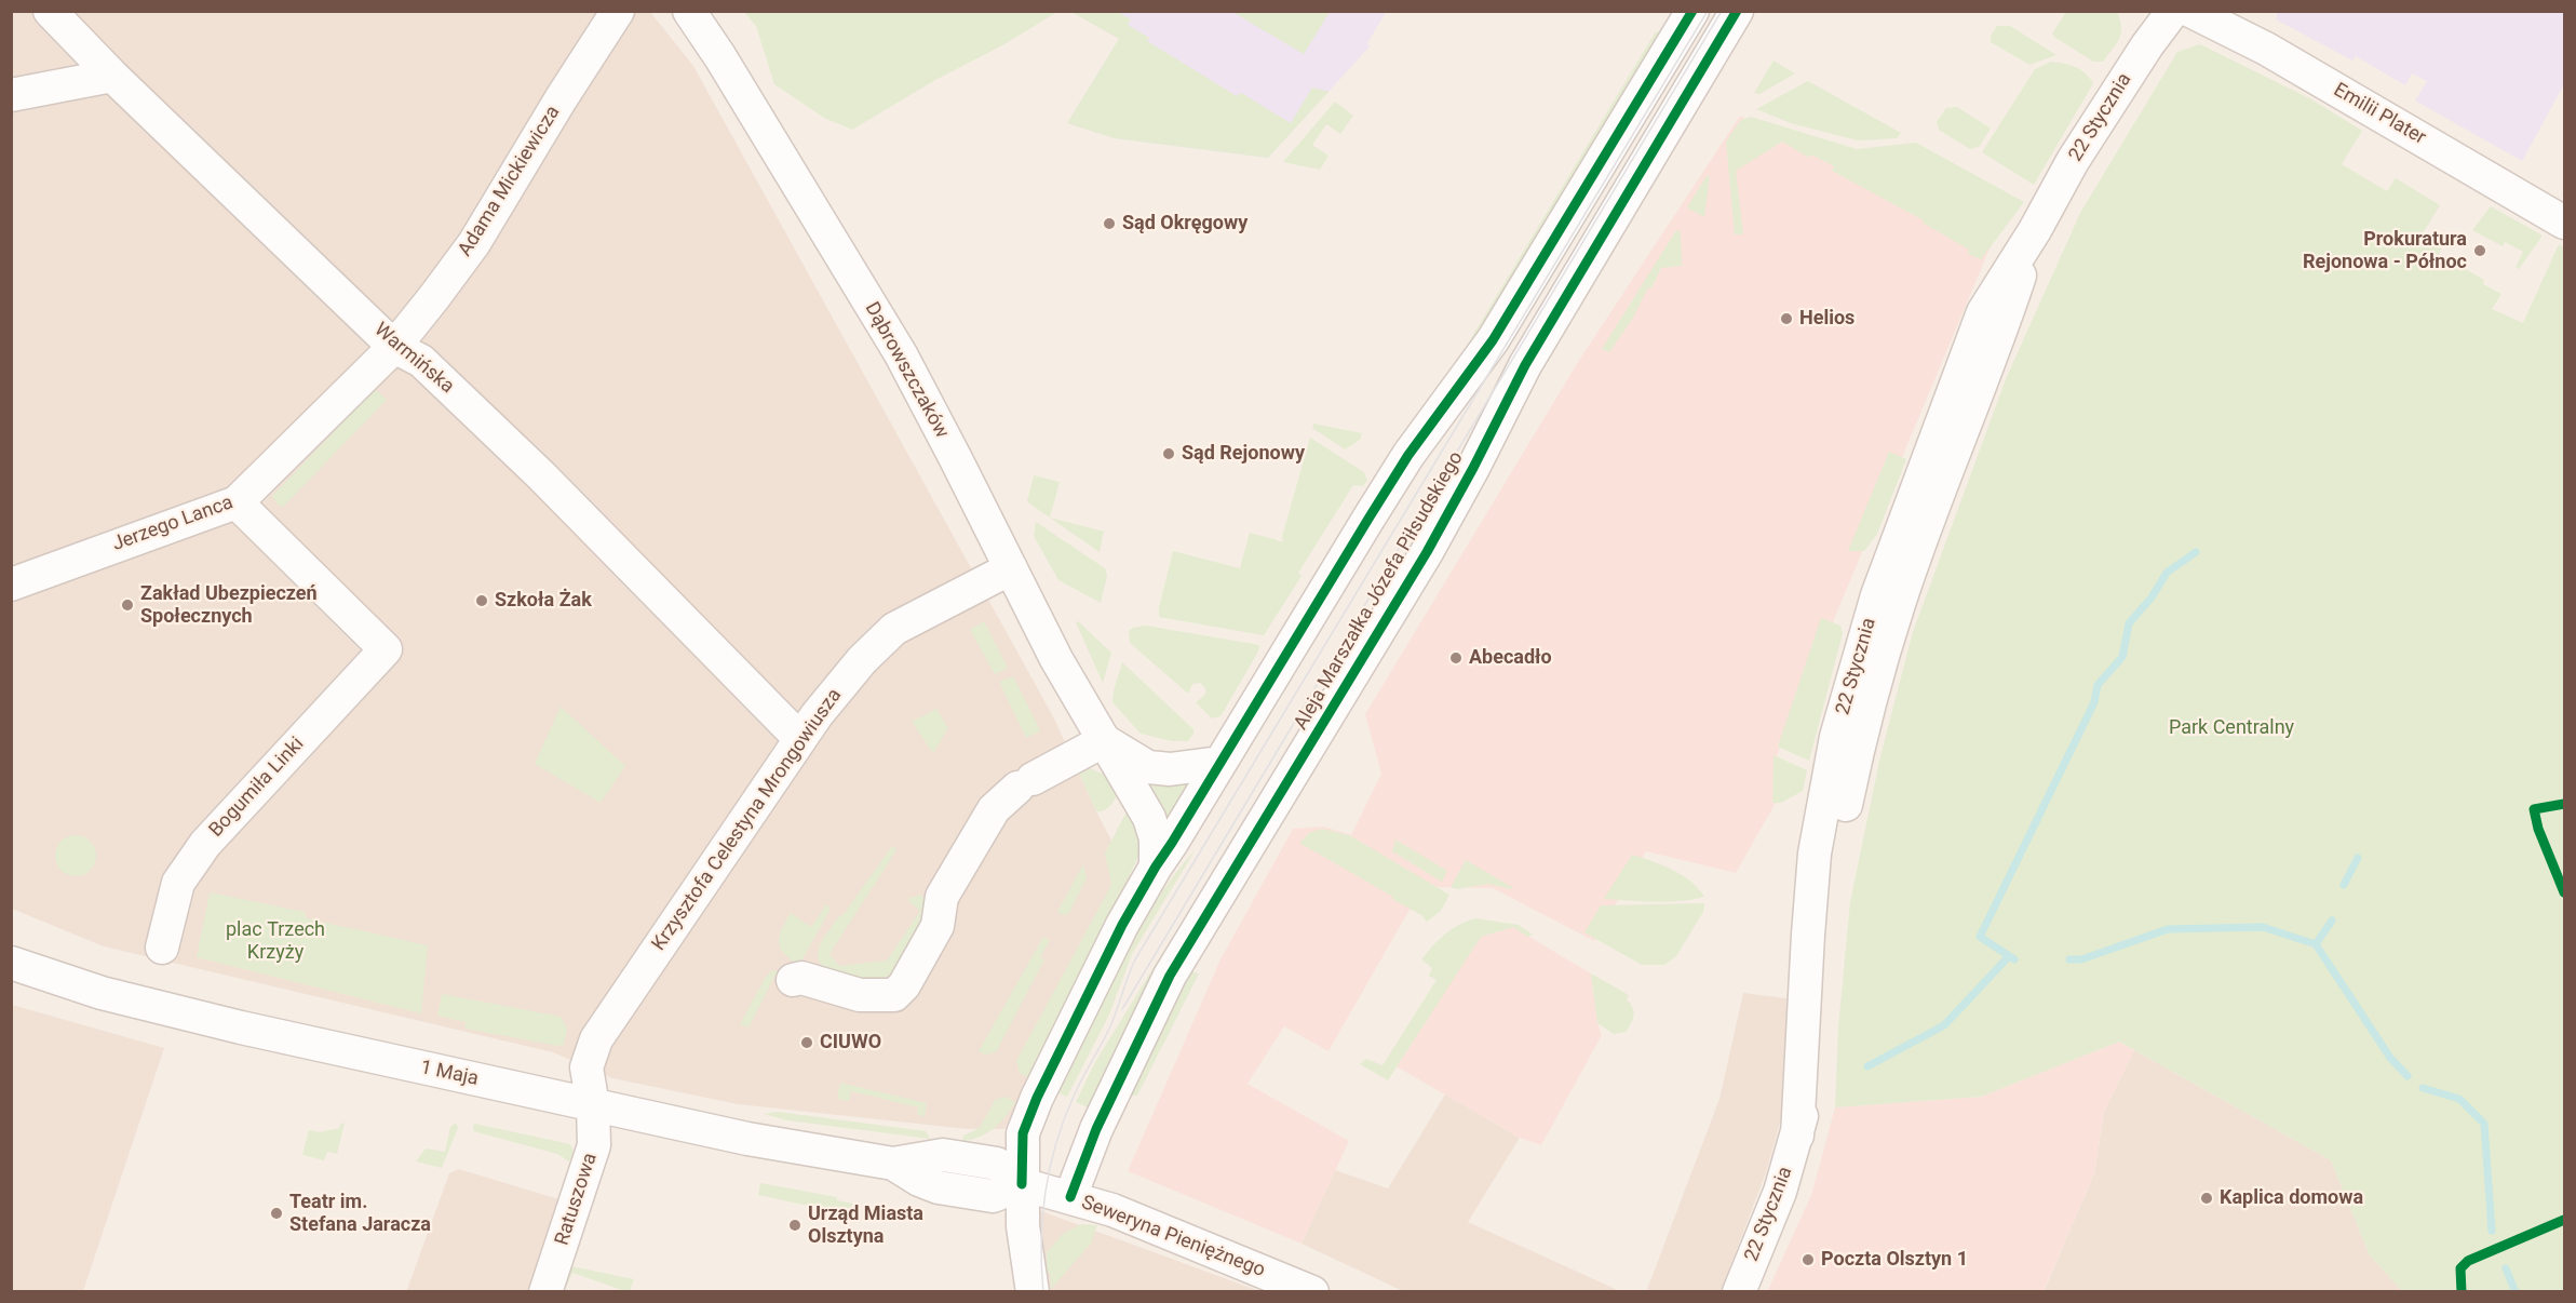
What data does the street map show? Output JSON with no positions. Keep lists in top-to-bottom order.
{
  "streets": {
    "street": [
      "Emilii Plater",
      "22 Stycznia",
      "Adama Mickiewicza",
      "Warmińska",
      "Dąbrowszczaków",
      "Jerzego Lanca",
      "Aleja Marszałka Józefa Piłsudskiego",
      "Bogumiła Linki",
      "Krzysztofa Celestyna Mrongowiusza",
      "1 Maja",
      "Ratuszowa",
      "Seweryna Pieniężnego"
    ]
  },
  "crossings": [
    ["Adama Mickiewicza", "Warmińska"],
    ["Adama Mickiewicza", "Jerzego Lanca"],
    ["Warmińska", "Jerzego Lanca"],
    ["Warmińska", "Krzysztofa Celestyna Mrongowiusza"],
    ["Dąbrowszczaków", "Aleja Marszałka Józefa Piłsudskiego"],
    ["Dąbrowszczaków", "Krzysztofa Celestyna Mrongowiusza"],
    ["Jerzego Lanca", "Bogumiła Linki"],
    ["Aleja Marszałka Józefa Piłsudskiego", "1 Maja"],
    ["Aleja Marszałka Józefa Piłsudskiego", "Seweryna Pieniężnego"],
    ["Krzysztofa Celestyna Mrongowiusza", "1 Maja"],
    ["Krzysztofa Celestyna Mrongowiusza", "Ratuszowa"],
    ["1 Maja", "Ratuszowa"],
    ["1 Maja", "Seweryna Pieniężnego"]
  ],
  "parks": ["Park Centralny", "plac Trzech Krzyży"],
  "places": [
    "Sąd Okręgowy",
    "Prokuratura Rejonowa - Północ",
    "Helios",
    "Sąd Rejonowy",
    "Szkoła Żak",
    "Zakład Ubezpieczeń Społecznych",
    "Abecadło",
    "CIUWO",
    "Kaplica domowa",
    "Teatr im. Stefana Jaracza",
    "Urząd Miasta Olsztyna",
    "Poczta Olsztyn 1"
  ]
}
